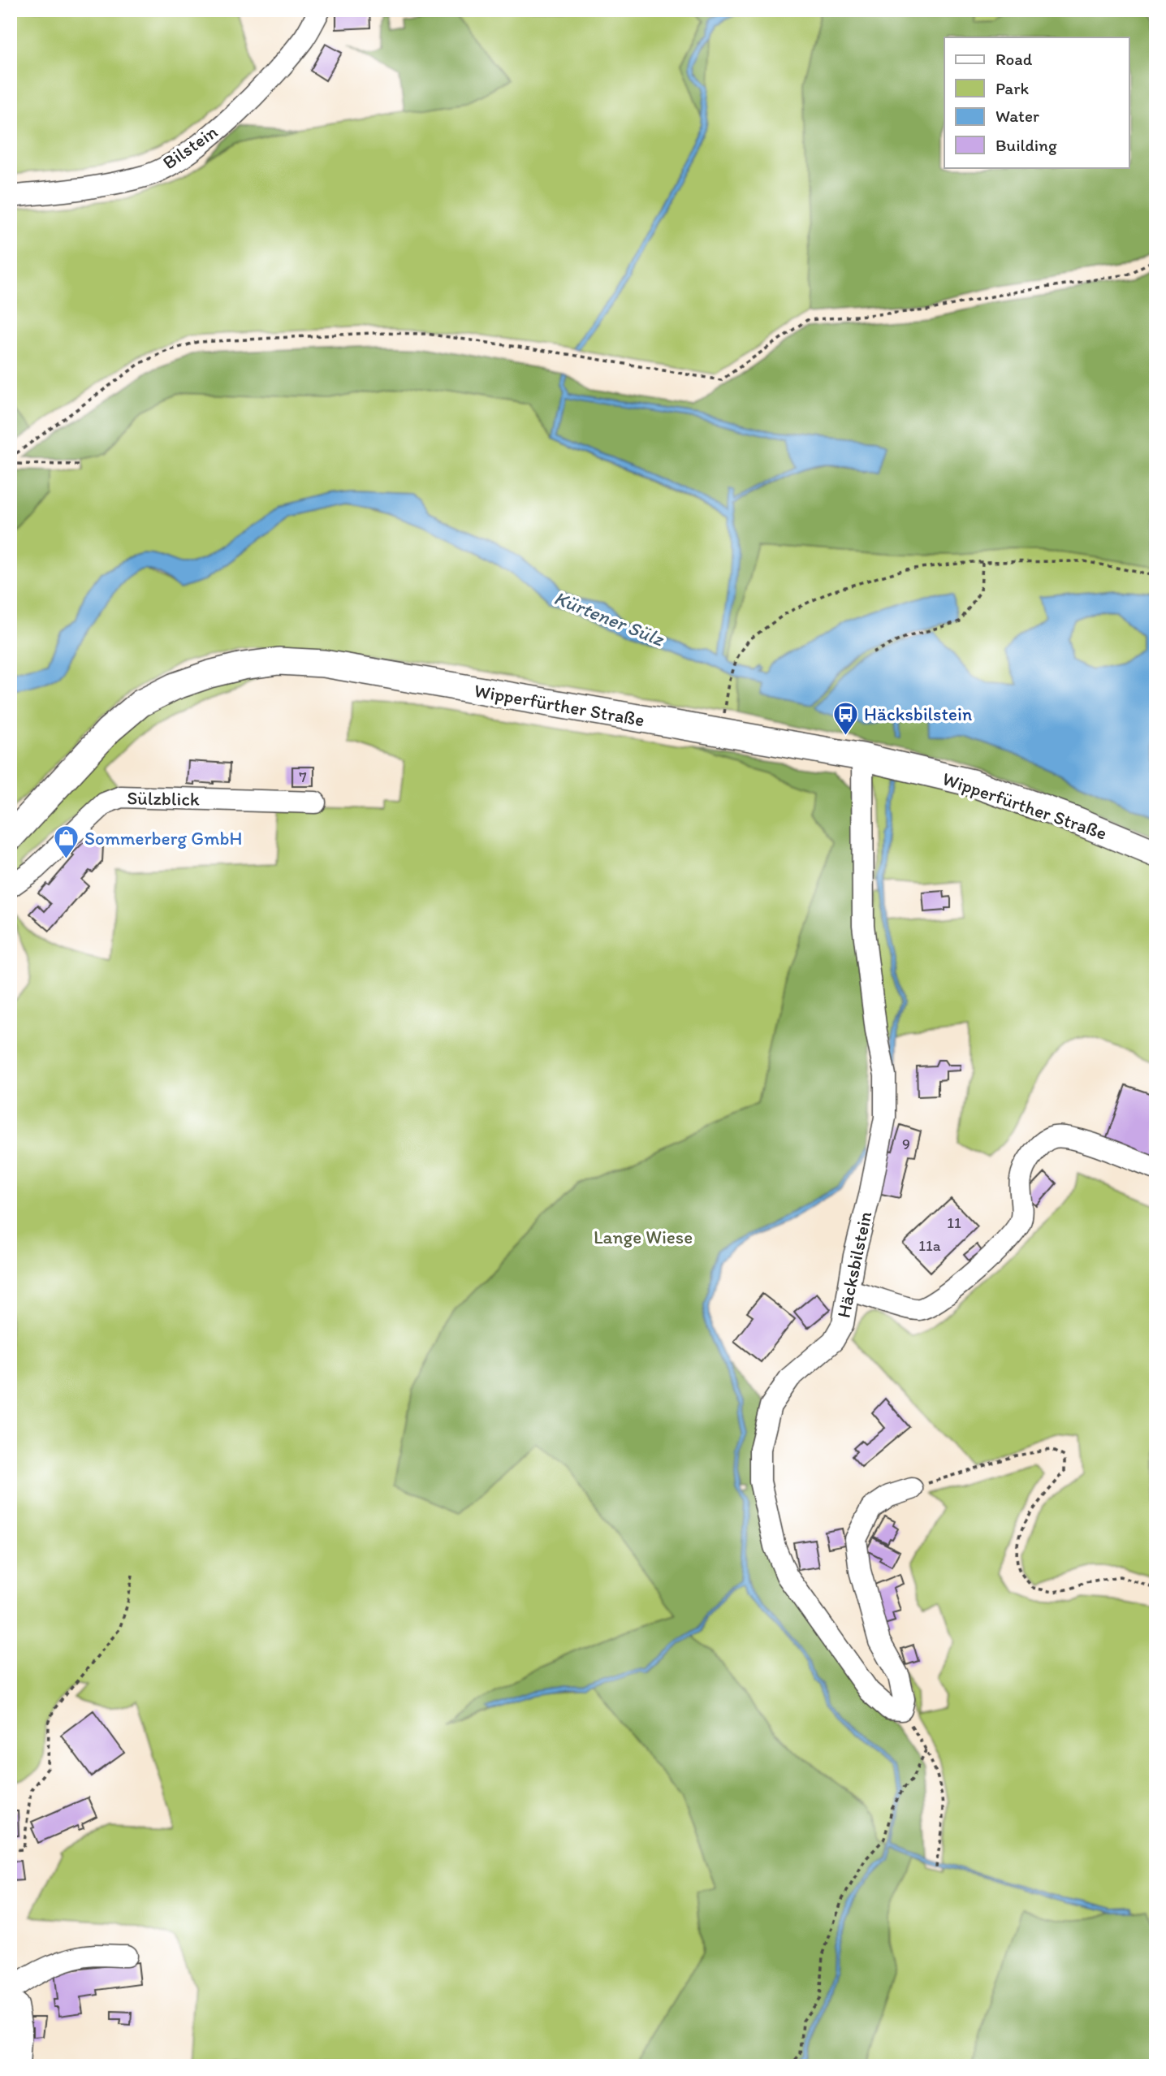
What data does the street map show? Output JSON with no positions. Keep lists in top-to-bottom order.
{
  "streets": {
    "main road": ["Wipperfürther Straße"],
    "street": ["Bilstein", "Sülzblick", "Häcksbilstein"]
  },
  "crossings": [
    ["Wipperfürther Straße", "Häcksbilstein"]
  ],
  "water": ["Kürtener Sülz"],
  "parks": ["Lange Wiese"],
  "places": {
    "bus stop": ["Häcksbilstein"],
    "shop": ["Sommerberg GmbH"]
  },
  "house_numbers": [
    "7",
    "9",
    "11",
    "11a"
  ],
  "legend": [
    "Road",
    "Park",
    "Water",
    "Building"
  ]
}
